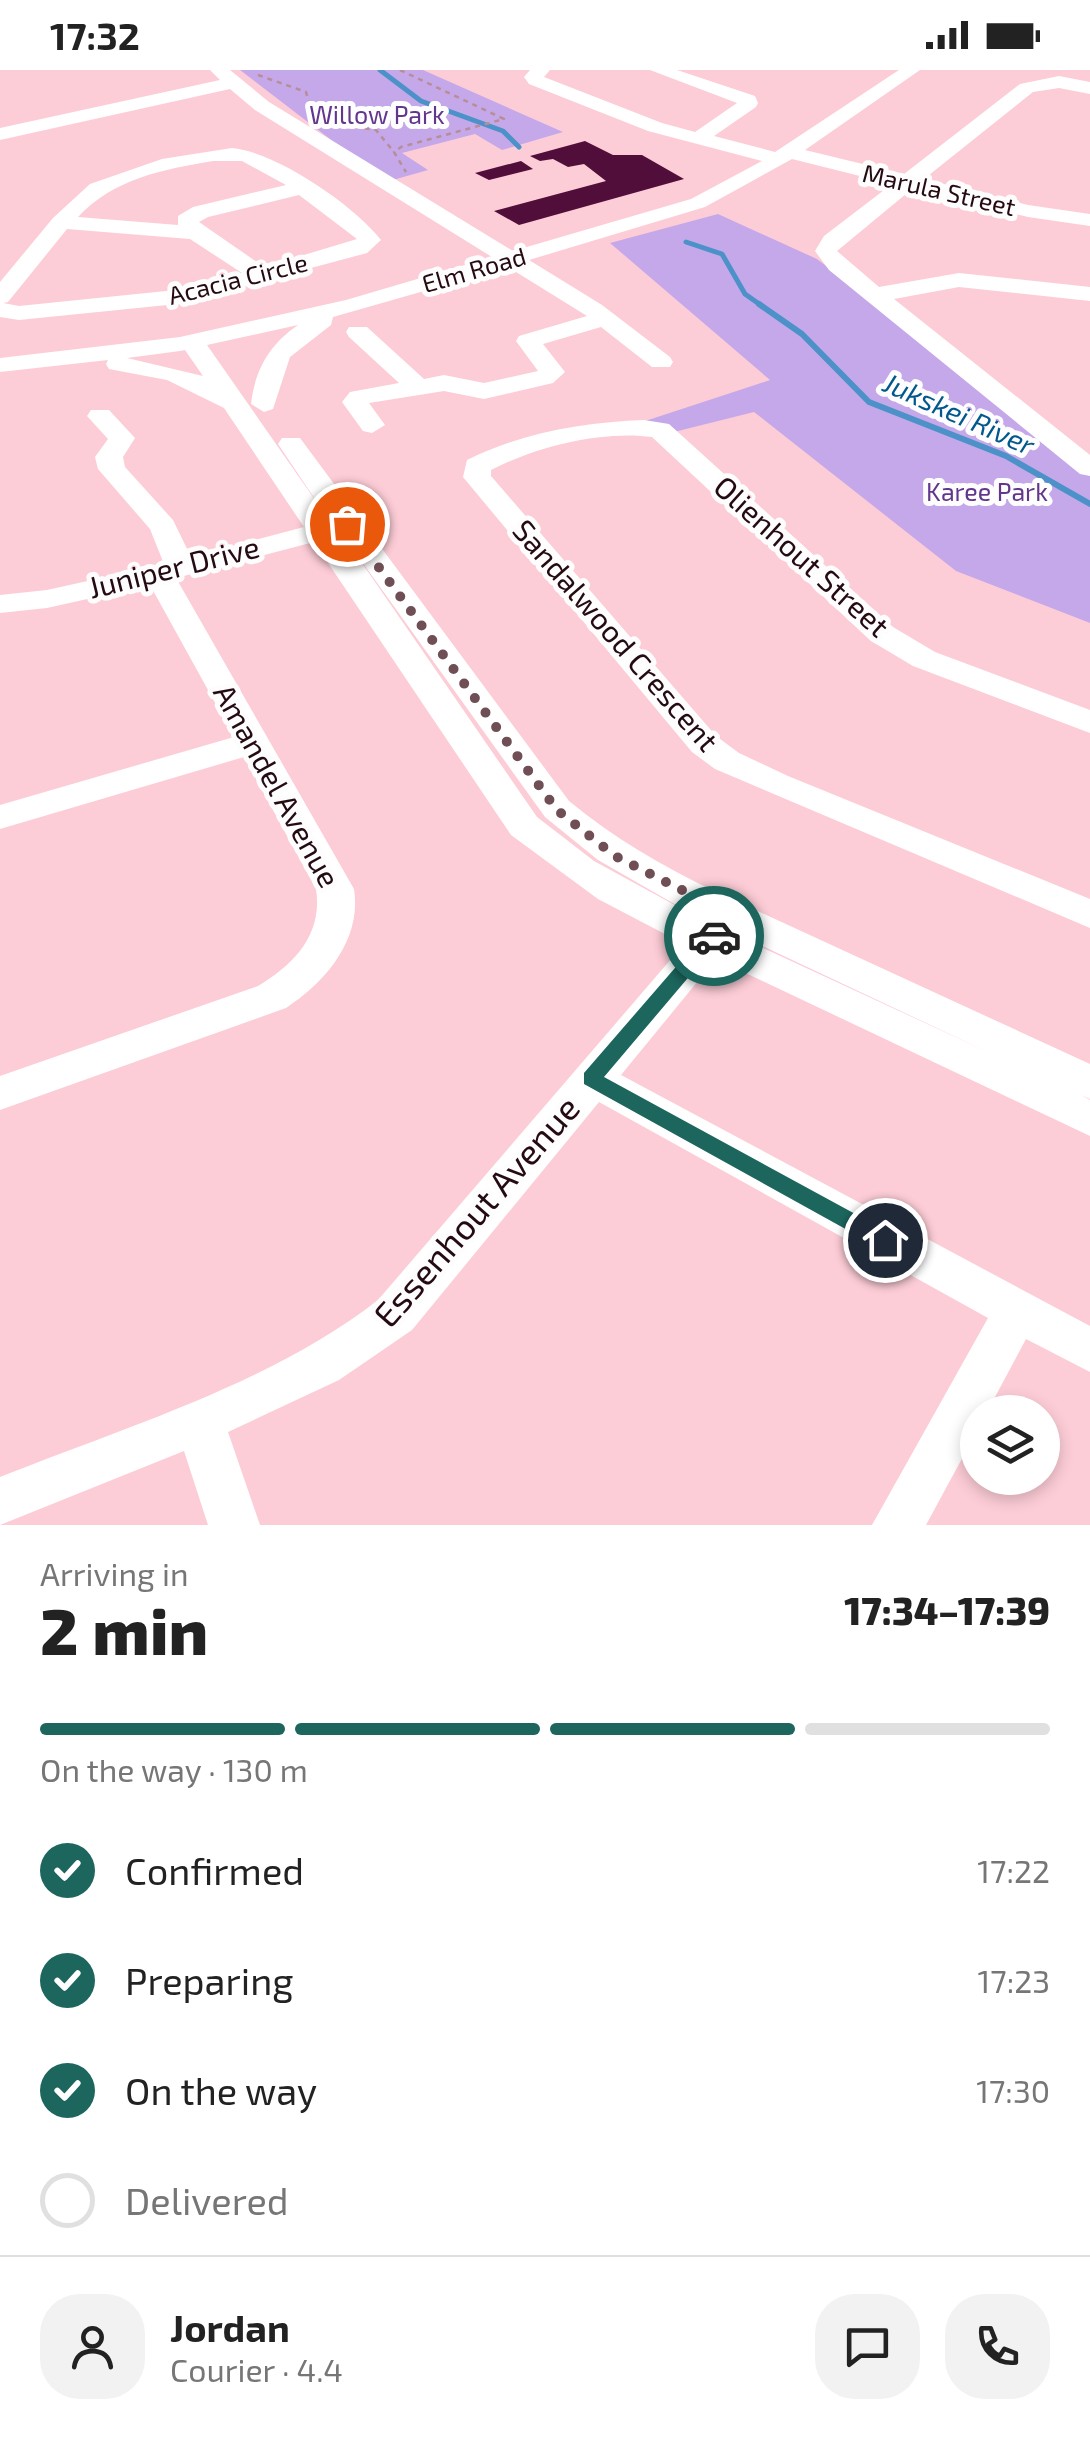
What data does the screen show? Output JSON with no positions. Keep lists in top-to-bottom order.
{
  "streets": {
    "street": [
      "Marula Street",
      "Elm Road",
      "Acacia Circle",
      "Olienhout Street",
      "Juniper Drive",
      "Sandalwood Crescent",
      "Amandel Avenue",
      "Essenhout Avenue"
    ]
  },
  "crossings": [
    ["Marula Street", "Elm Road"],
    ["Olienhout Street", "Sandalwood Crescent"],
    ["Juniper Drive", "Amandel Avenue"]
  ],
  "water": ["Jukskei River"],
  "parks": ["Willow Park", "Karee Park"],
  "page": {
    "status": "17:32",
    "heading": ["2 min", "Arriving in", "17:34–17:39"],
    "panel": ["Jordan", "Courier · 4.4"],
    "bar": "On the way · 130 m",
    "list": [
      ["Confirmed", "17:22"],
      ["Preparing", "17:23"],
      ["On the way", "17:30"],
      "Delivered"
    ]
  }
}
